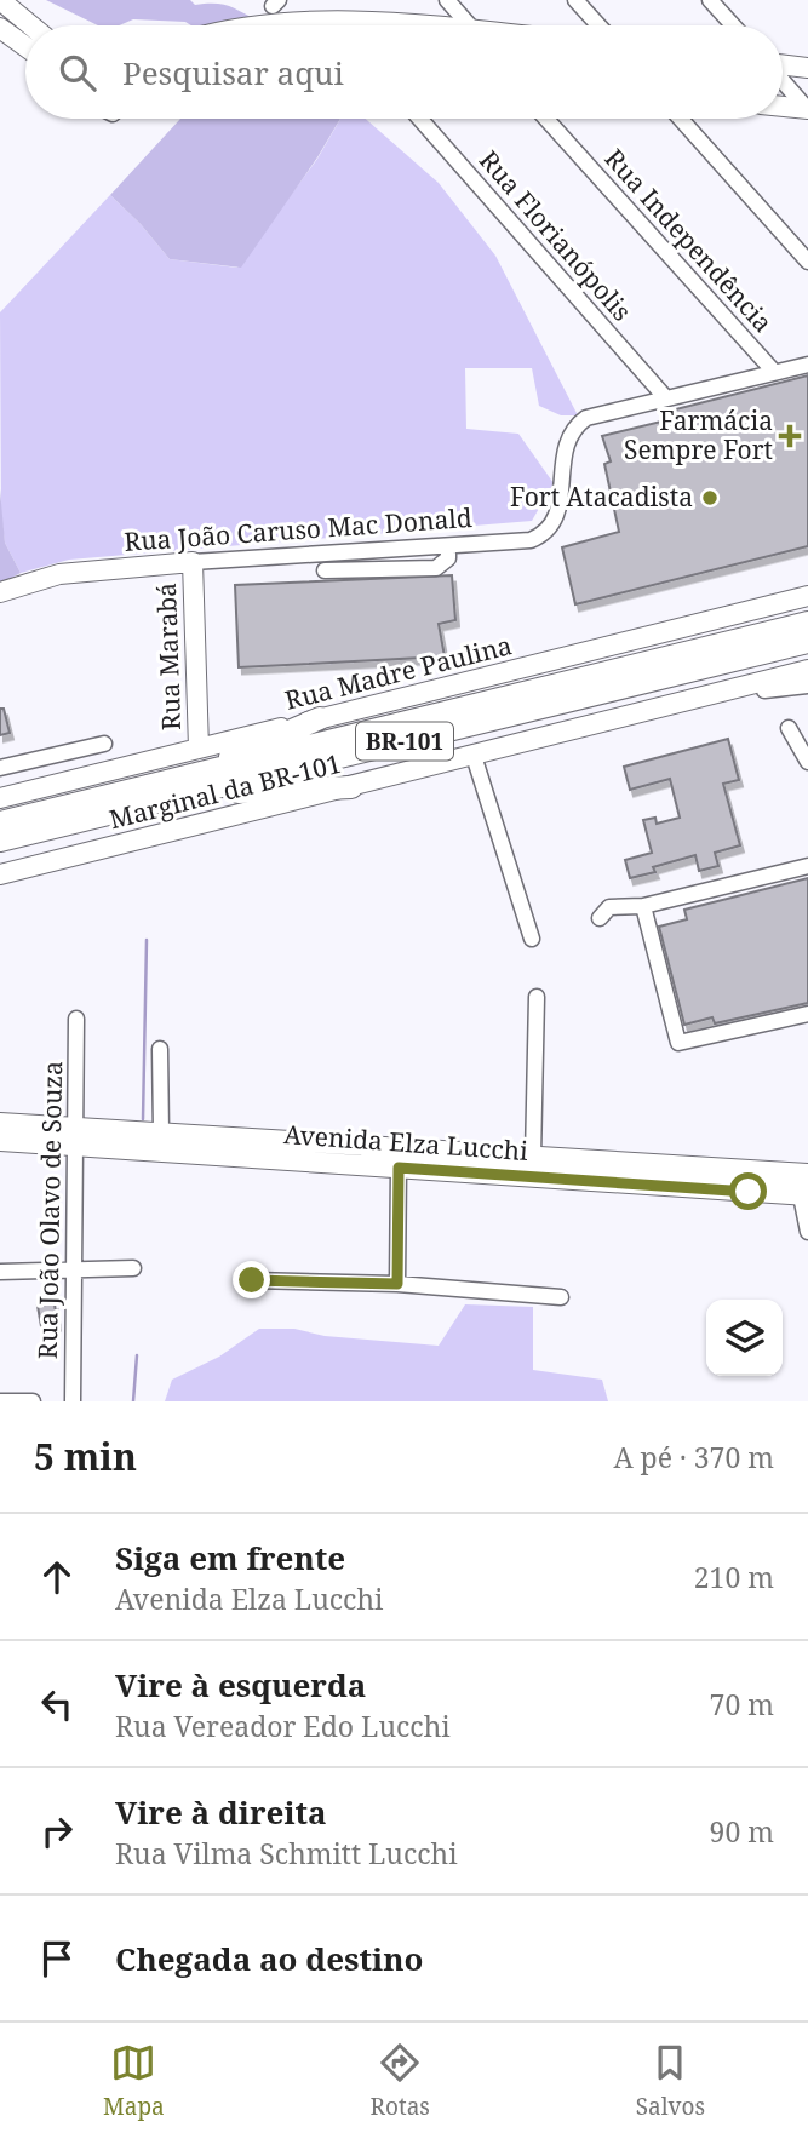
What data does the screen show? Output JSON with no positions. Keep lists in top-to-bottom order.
{
  "streets": {
    "highway": ["BR-101"],
    "main road": [
      "Rua João Caruso Mac Donald",
      "Rua Marabá",
      "Rua Madre Paulina",
      "Marginal da BR-101",
      "Avenida Elza Lucchi"
    ],
    "street": ["Rua Florianópolis", "Rua Independência", "Rua João Olavo de Souza"]
  },
  "crossings": [
    ["Rua Florianópolis", "Rua João Caruso Mac Donald"],
    ["Rua João Caruso Mac Donald", "Rua Marabá"],
    ["Rua Marabá", "Rua Madre Paulina"],
    ["Avenida Elza Lucchi", "Rua João Olavo de Souza"]
  ],
  "places": {
    "health": ["Farmácia Sempre Fort"],
    "other": ["Fort Atacadista"]
  },
  "page": {
    "search": "Pesquisar aqui",
    "heading": ["5 min", "A pé · 370 m"],
    "list": [
      ["Siga em frente", "Avenida Elza Lucchi", "210 m"],
      ["Vire à esquerda", "Rua Vereador Edo Lucchi", "70 m"],
      ["Vire à direita", "Rua Vilma Schmitt Lucchi", "90 m"],
      "Chegada ao destino"
    ],
    "nav": ["Mapa", "Rotas", "Salvos"]
  }
}
